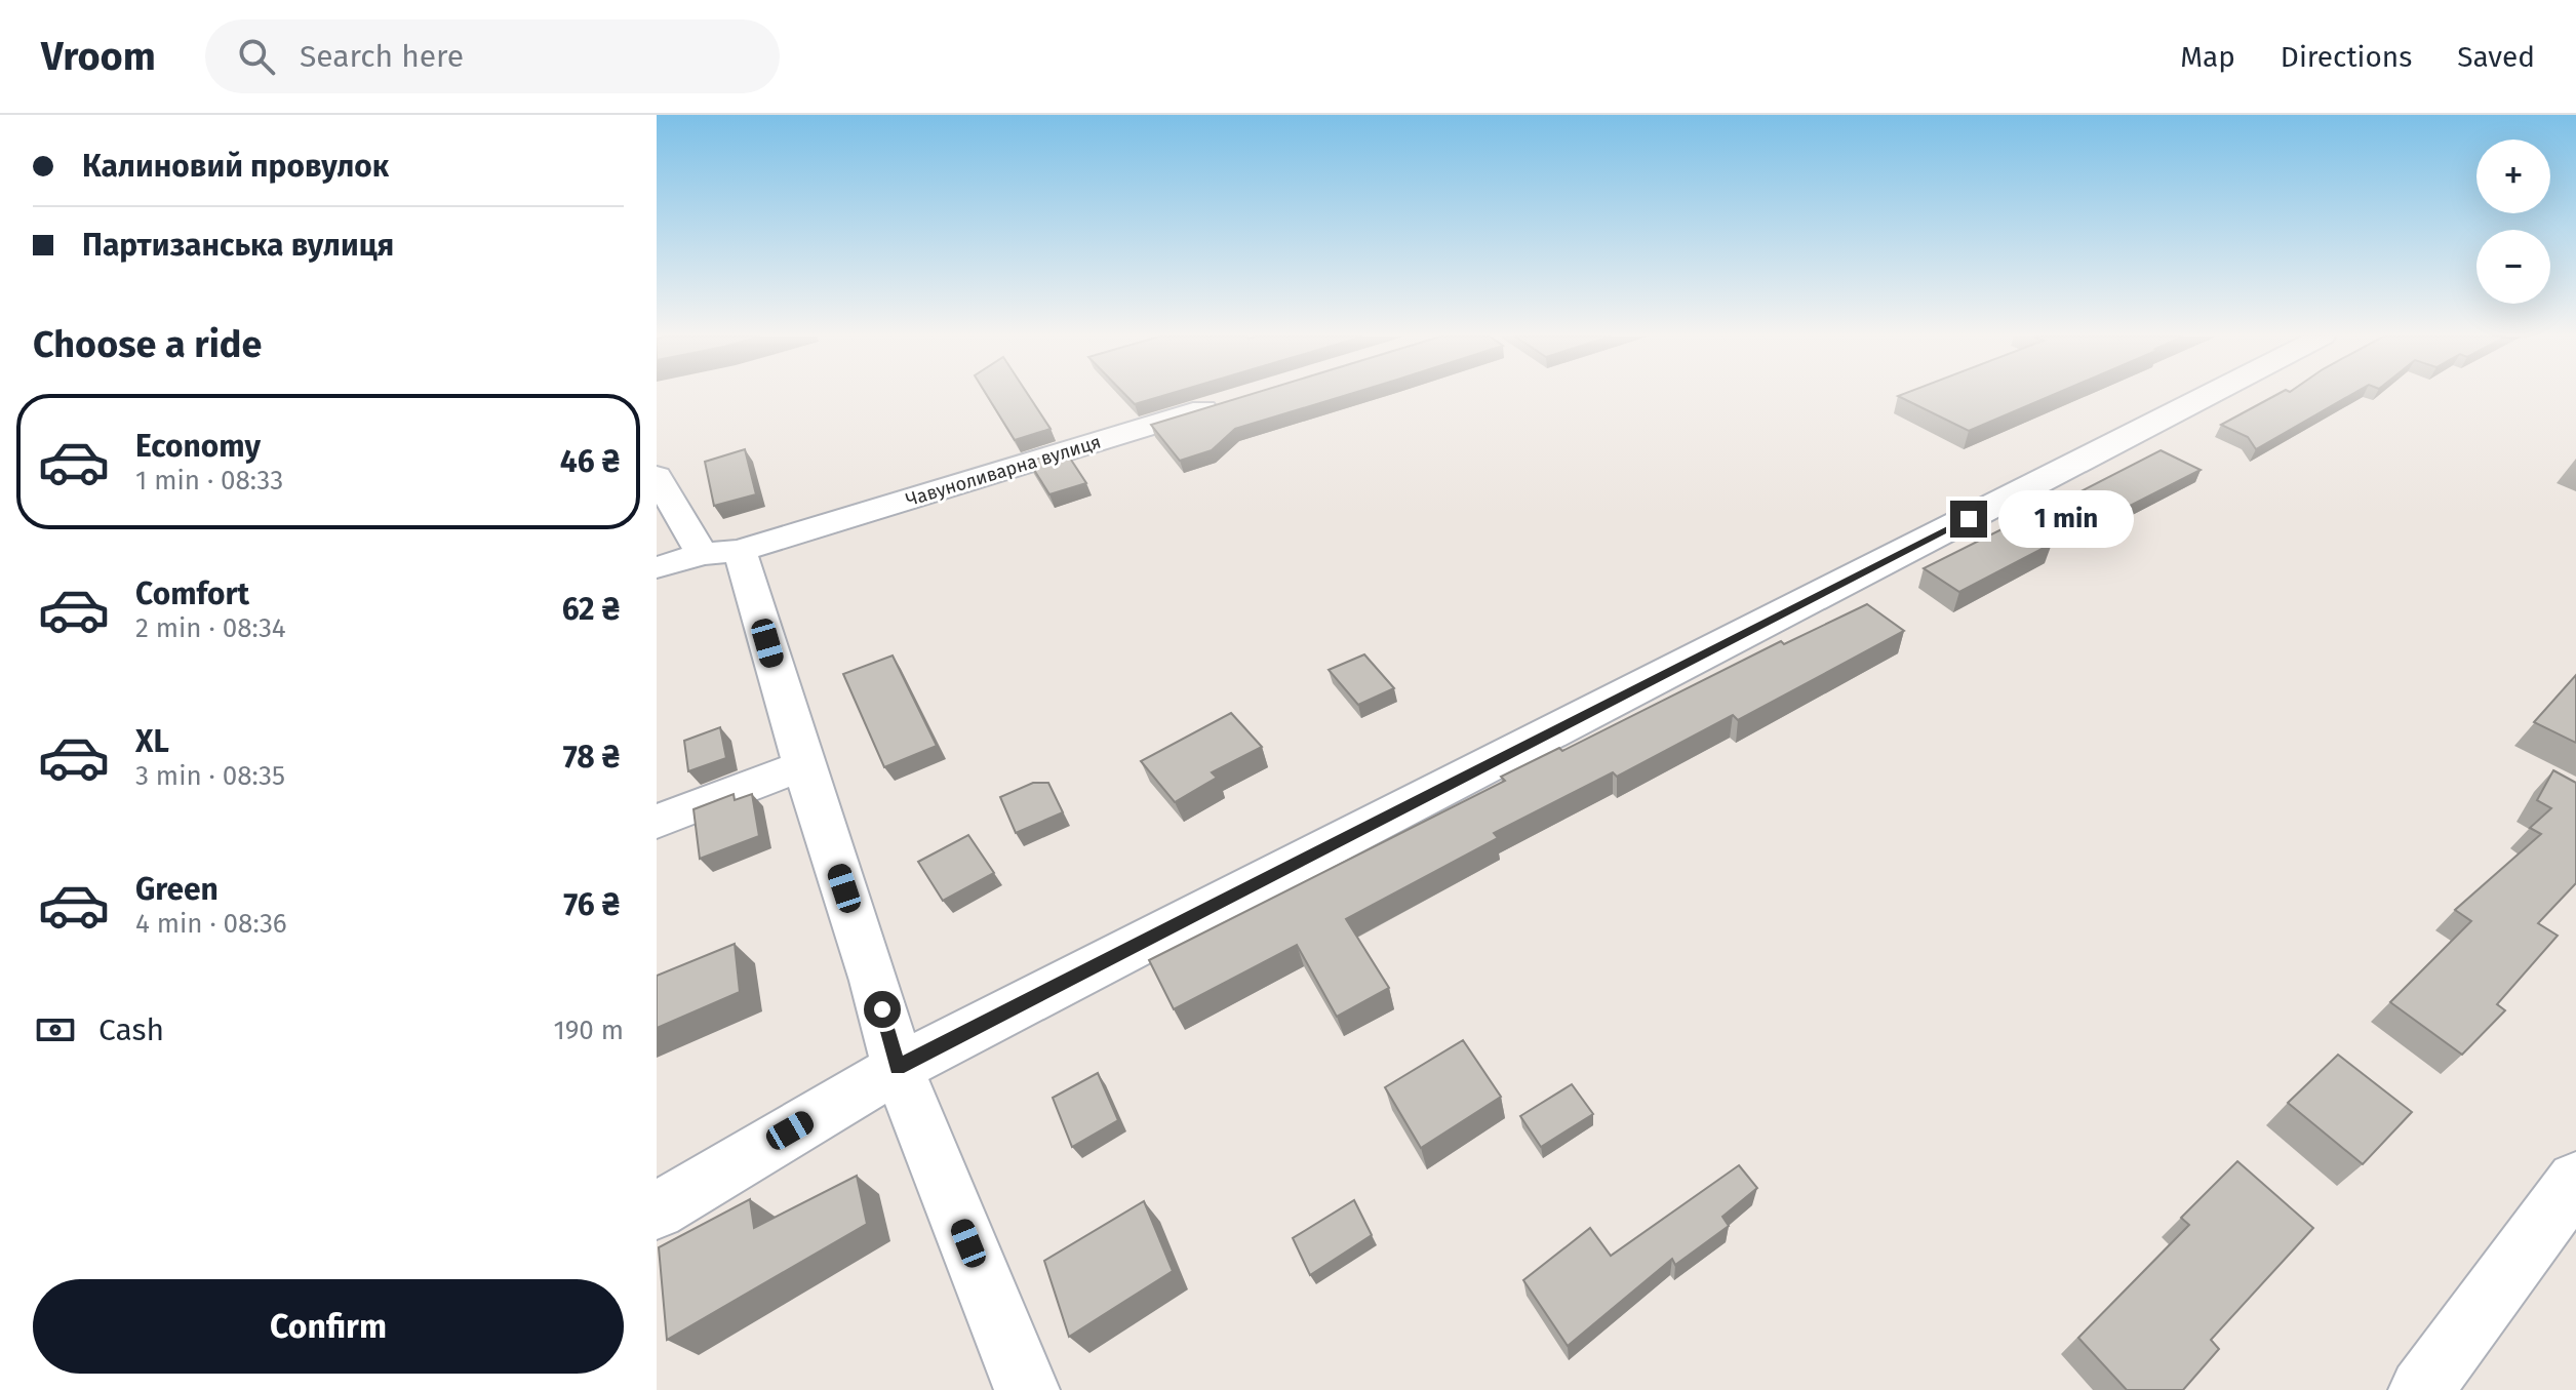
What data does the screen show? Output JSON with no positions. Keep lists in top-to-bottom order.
{
  "streets": {
    "street": ["Чавуноливарна вулиця"]
  },
  "page": {
    "header": "Vroom",
    "search": "Search here",
    "nav": ["Map", "Directions", "Saved"],
    "banner": ["Калиновий провулок", "Партизанська вулиця"],
    "map_buttons": ["+", "−"],
    "heading": "Choose a ride",
    "list": [
      {
        "name": "Economy",
        "note": "1 min · 08:33",
        "value": "46 ₴"
      },
      {
        "name": "Comfort",
        "note": "2 min · 08:34",
        "value": "62 ₴"
      },
      {
        "name": "XL",
        "note": "3 min · 08:35",
        "value": "78 ₴"
      },
      {
        "name": "Green",
        "note": "4 min · 08:36",
        "value": "76 ₴"
      }
    ],
    "bubble": "1 min",
    "pay": ["Cash", "190 m"],
    "buttons": "Confirm"
  }
}
